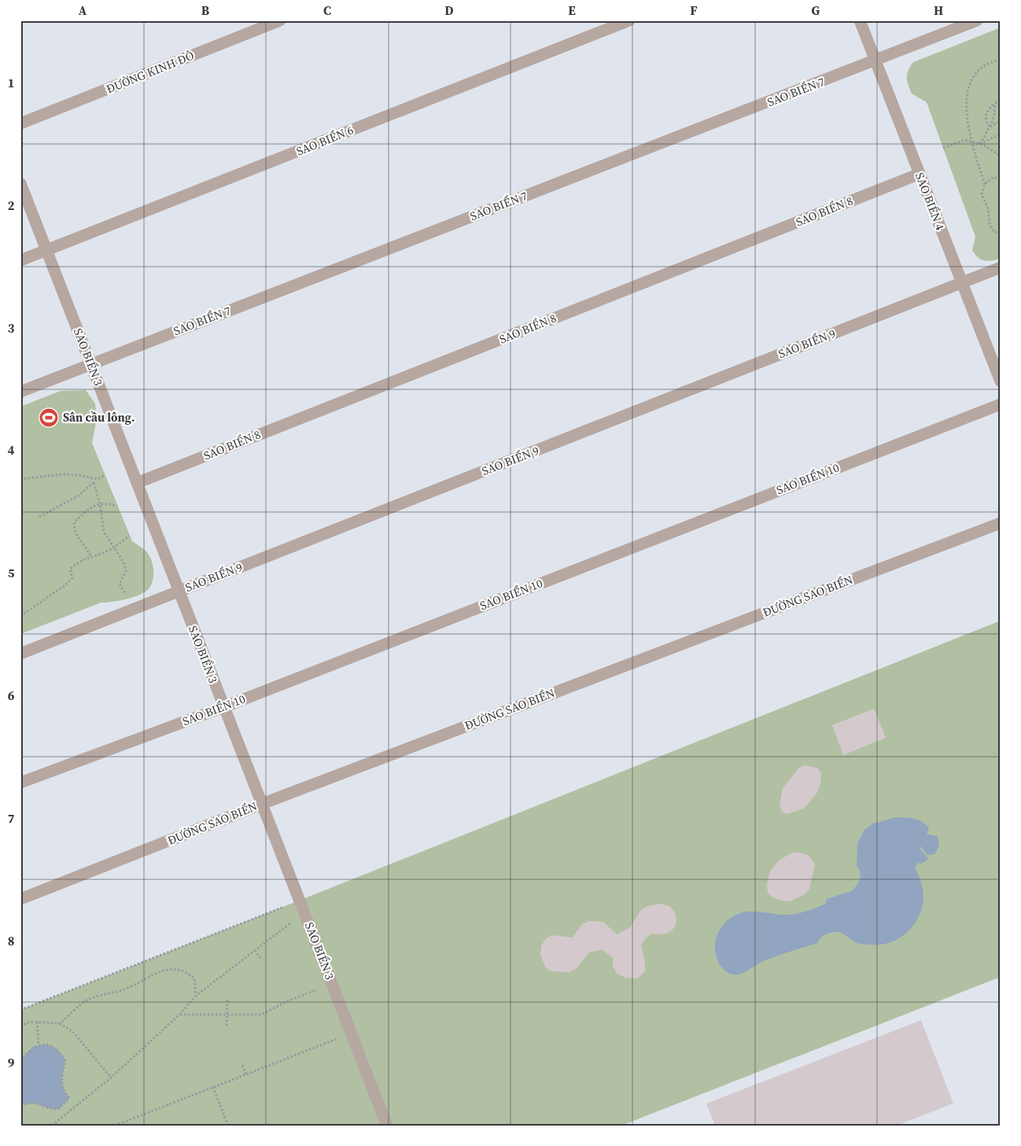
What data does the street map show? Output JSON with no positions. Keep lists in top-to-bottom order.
{
  "streets": {
    "street": [
      "ĐƯỜNG KINH ĐÔ",
      "SAO BIỂN 7",
      "SAO BIỂN 6",
      "SAO BIỂN 4",
      "SAO BIỂN 8",
      "SAO BIỂN 9",
      "SAO BIỂN 3",
      "SAO BIỂN 10",
      "ĐƯỜNG SAO BIỂN"
    ]
  },
  "crossings": [
    ["SAO BIỂN 7", "SAO BIỂN 4"],
    ["SAO BIỂN 7", "SAO BIỂN 3"],
    ["SAO BIỂN 6", "SAO BIỂN 3"],
    ["SAO BIỂN 4", "SAO BIỂN 8"],
    ["SAO BIỂN 4", "SAO BIỂN 9"],
    ["SAO BIỂN 8", "SAO BIỂN 3"],
    ["SAO BIỂN 9", "SAO BIỂN 3"],
    ["SAO BIỂN 3", "SAO BIỂN 10"],
    ["SAO BIỂN 3", "ĐƯỜNG SAO BIỂN"]
  ],
  "places": {
    "sports": ["Sân cầu lông."]
  },
  "grid": {
    "columns": [
      "A",
      "B",
      "C",
      "D",
      "E",
      "F",
      "G",
      "H"
    ],
    "rows": [
      "1",
      "2",
      "3",
      "4",
      "5",
      "6",
      "7",
      "8",
      "9"
    ]
  }
}
